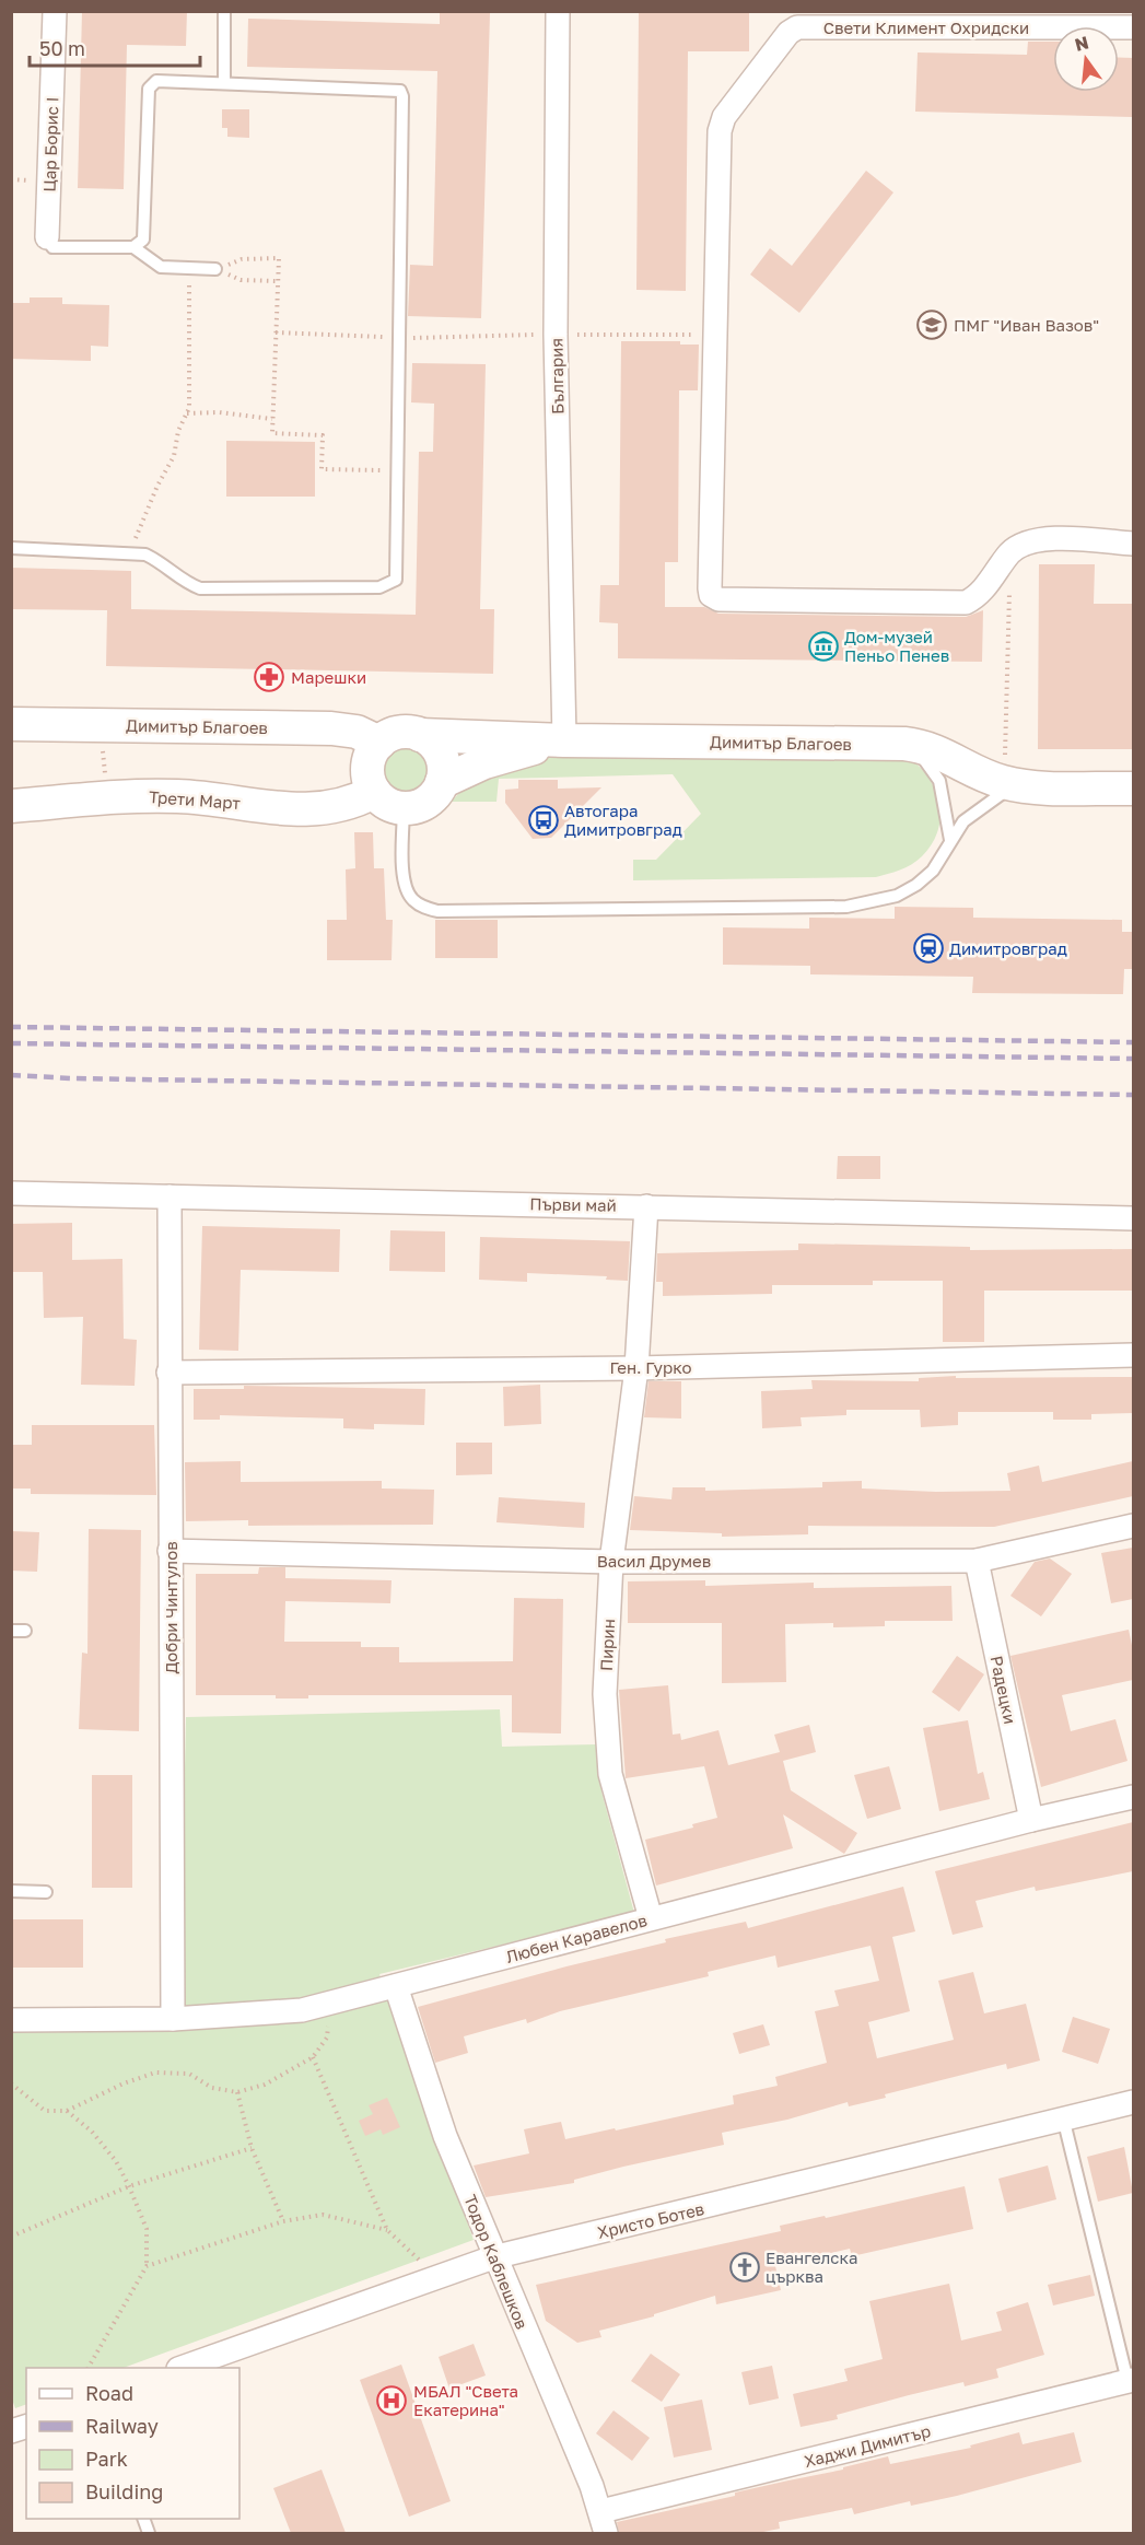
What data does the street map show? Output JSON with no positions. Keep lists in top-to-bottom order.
{
  "streets": {
    "street": [
      "Свети Климент Охридски",
      "Цар Борис I",
      "България",
      "Димитър Благоев",
      "Трети Март",
      "Първи май",
      "Ген. Гурко",
      "Васил Друмев",
      "Добри Чинтулов",
      "Пирин",
      "Радецки",
      "Любен Каравелов",
      "Христо Ботев",
      "Тодор Каблешков",
      "Хаджи Димитър"
    ]
  },
  "crossings": [
    ["България", "Димитър Благоев"],
    ["Димитър Благоев", "Трети Март"],
    ["Първи май", "Добри Чинтулов"],
    ["Първи май", "Пирин"],
    ["Ген. Гурко", "Добри Чинтулов"],
    ["Ген. Гурко", "Пирин"],
    ["Васил Друмев", "Добри Чинтулов"],
    ["Васил Друмев", "Пирин"],
    ["Васил Друмев", "Радецки"],
    ["Добри Чинтулов", "Любен Каравелов"],
    ["Пирин", "Любен Каравелов"],
    ["Радецки", "Любен Каравелов"],
    ["Любен Каравелов", "Тодор Каблешков"],
    ["Христо Ботев", "Тодор Каблешков"],
    ["Тодор Каблешков", "Хаджи Димитър"]
  ],
  "places": {
    "school or university": ["ПМГ \"Иван Вазов\""],
    "museum": ["Дом-музей Пеньо Пенев"],
    "pharmacy": ["Марешки"],
    "bus stop": ["Автогара Димитровград"],
    "station": ["Димитровград"],
    "church": ["Евангелска църква"],
    "hospital": ["МБАЛ \"Света Екатерина\""]
  },
  "legend": [
    "Road",
    "Railway",
    "Park",
    "Building"
  ],
  "scale_bar": "50 m",
  "north": "top"
}
